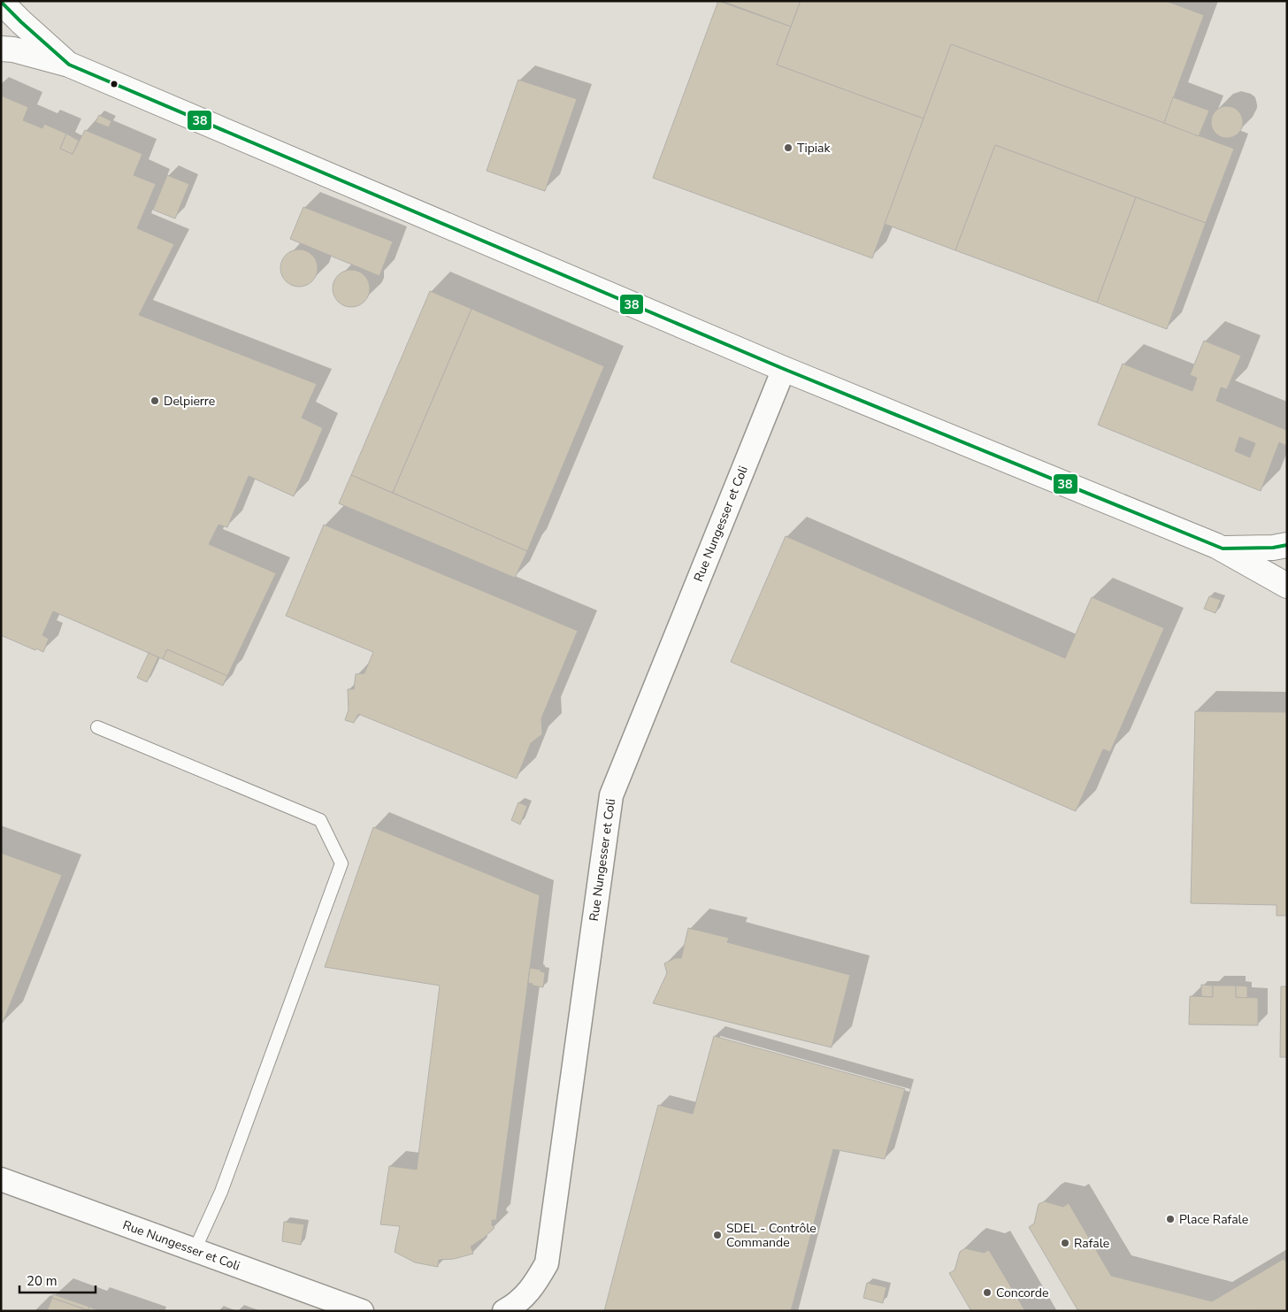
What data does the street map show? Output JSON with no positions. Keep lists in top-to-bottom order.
{
  "streets": {
    "street": ["Rue Nungesser et Coli"]
  },
  "places": [
    "Tipiak",
    "Delpierre",
    "Place Rafale",
    "SDEL - Contrôle Commande",
    "Rafale",
    "Concorde"
  ],
  "lines": ["transit line 38"],
  "scale_bar": "20 m"
}
